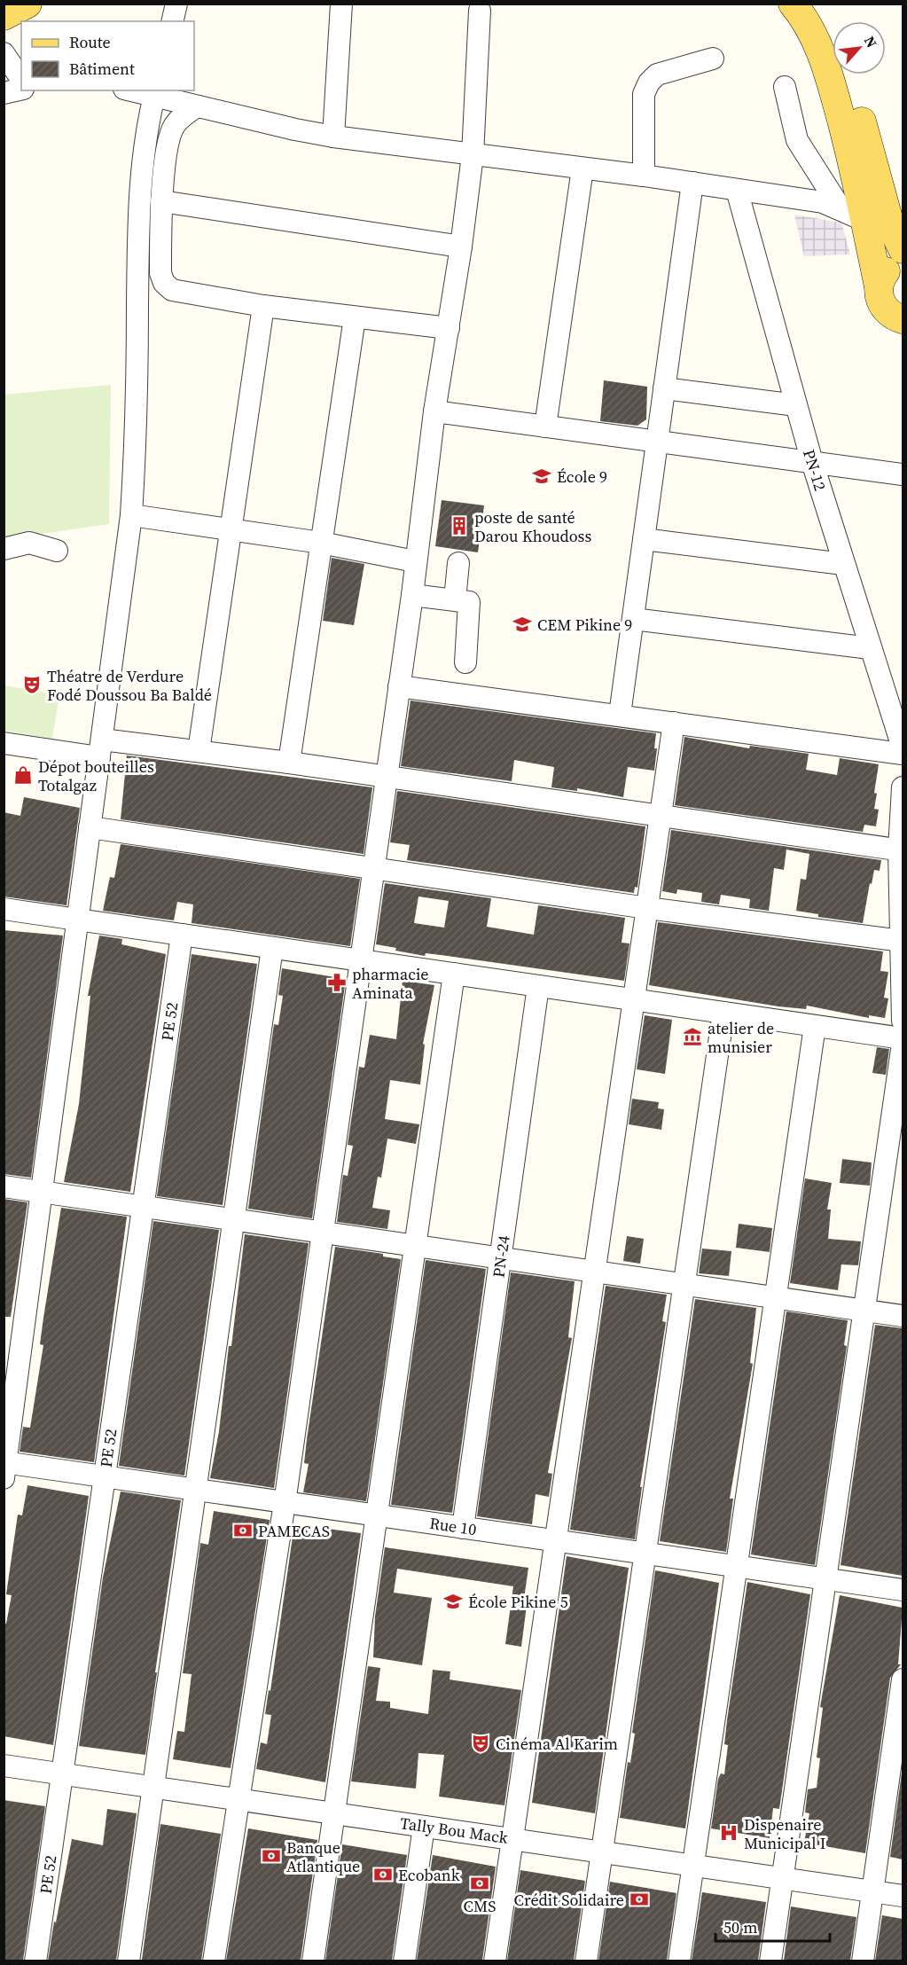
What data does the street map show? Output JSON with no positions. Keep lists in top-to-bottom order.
{
  "streets": {
    "street": [
      "PN-12",
      "PE 52",
      "PN-24",
      "Rue 10",
      "Tally Bou Mack"
    ]
  },
  "crossings": [
    ["PE 52", "Rue 10"],
    ["PE 52", "Tally Bou Mack"],
    ["PN-24", "Rue 10"]
  ],
  "places": {
    "school or university": ["École 9", "CEM Pikine 9", "École Pikine 5"],
    "building": ["poste de santé Darou Khoudoss"],
    "theatre": ["Théatre de Verdure Fodé Doussou Ba Baldé", "Cinéma Al Karim"],
    "shop": ["Dépot bouteilles Totalgaz"],
    "pharmacy": ["pharmacie Aminata"],
    "museum": ["atelier de munisier"],
    "bank": [
      "PAMECAS",
      "Banque Atlantique",
      "Ecobank",
      "CMS",
      "Crédit Solidaire"
    ],
    "hospital": ["Dispenaire Municipal I"]
  },
  "legend": ["Route", "Bâtiment"],
  "scale_bar": "50 m",
  "north": "top right"
}
